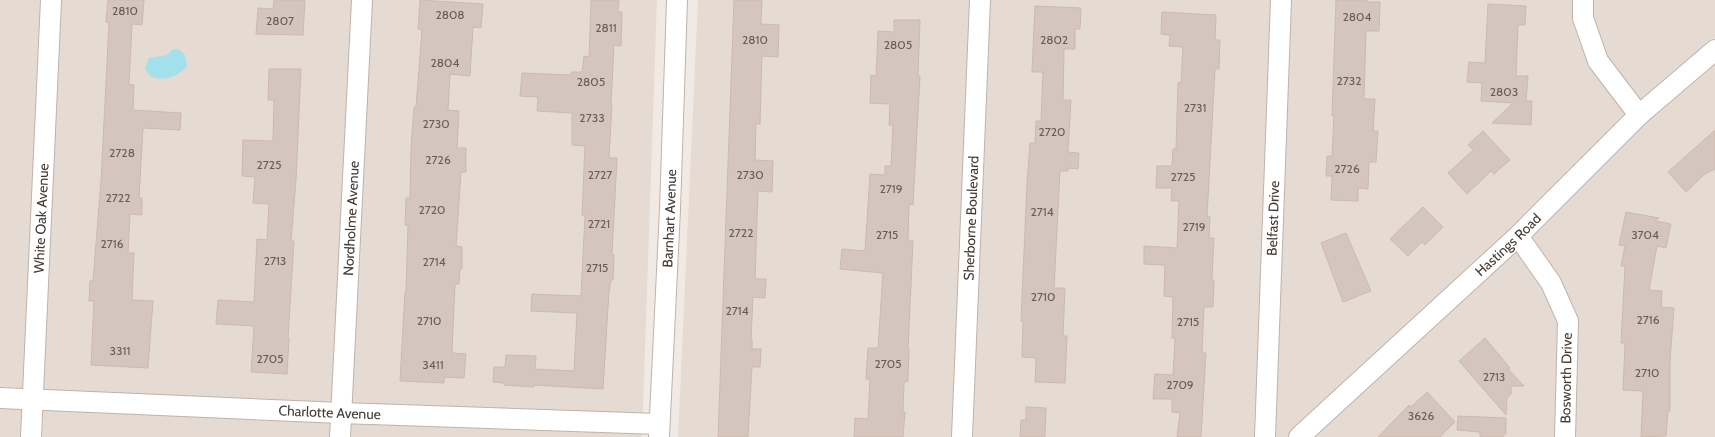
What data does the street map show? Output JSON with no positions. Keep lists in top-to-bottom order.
{
  "streets": {
    "street": [
      "White Oak Avenue",
      "Nordholme Avenue",
      "Sherborne Boulevard",
      "Barnhart Avenue",
      "Belfast Drive",
      "Hastings Road",
      "Bosworth Drive",
      "Charlotte Avenue"
    ]
  },
  "crossings": [
    ["White Oak Avenue", "Charlotte Avenue"],
    ["Nordholme Avenue", "Charlotte Avenue"],
    ["Barnhart Avenue", "Charlotte Avenue"],
    ["Hastings Road", "Bosworth Drive"]
  ],
  "house_numbers": [
    "2810",
    "2808",
    "2804",
    "2807",
    "2811",
    "2810",
    "2802",
    "2805",
    "2804",
    "2732",
    "2805",
    "2803",
    "2731",
    "2733",
    "2730",
    "2720",
    "2728",
    "2726",
    "2725",
    "2726",
    "2727",
    "2730",
    "2725",
    "2719",
    "2722",
    "2720",
    "2714",
    "2721",
    "2719",
    "2722",
    "2715",
    "3704",
    "2716",
    "2713",
    "2714",
    "2715",
    "2710",
    "2714",
    "2716",
    "2710",
    "2715",
    "3311",
    "2705",
    "2705",
    "3411",
    "2710",
    "2713",
    "2709",
    "3626"
  ]
}
